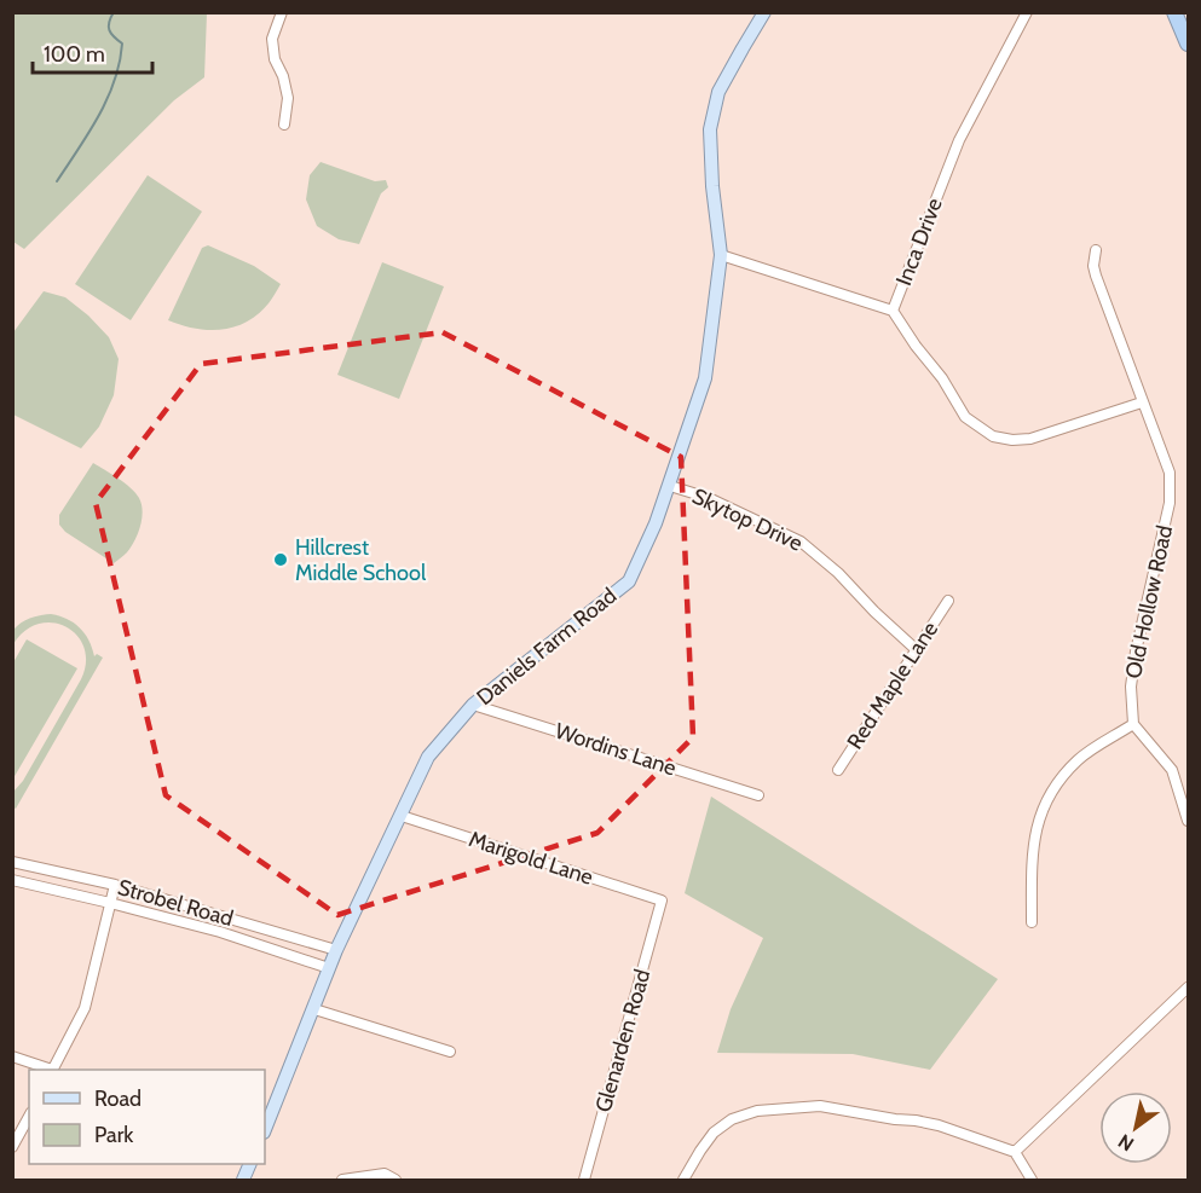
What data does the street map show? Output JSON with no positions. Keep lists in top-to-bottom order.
{
  "streets": {
    "main road": ["Daniels Farm Road"],
    "street": [
      "Inca Drive",
      "Skytop Drive",
      "Old Hollow Road",
      "Red Maple Lane",
      "Wordins Lane",
      "Marigold Lane",
      "Strobel Road",
      "Glenarden Road"
    ]
  },
  "crossings": [
    ["Inca Drive", "Daniels Farm Road"],
    ["Skytop Drive", "Daniels Farm Road"],
    ["Skytop Drive", "Red Maple Lane"],
    ["Daniels Farm Road", "Wordins Lane"],
    ["Daniels Farm Road", "Marigold Lane"],
    ["Daniels Farm Road", "Strobel Road"],
    ["Marigold Lane", "Glenarden Road"]
  ],
  "places": ["Hillcrest Middle School"],
  "legend": ["Road", "Park"],
  "scale_bar": "100 m",
  "north": "bottom left"
}
